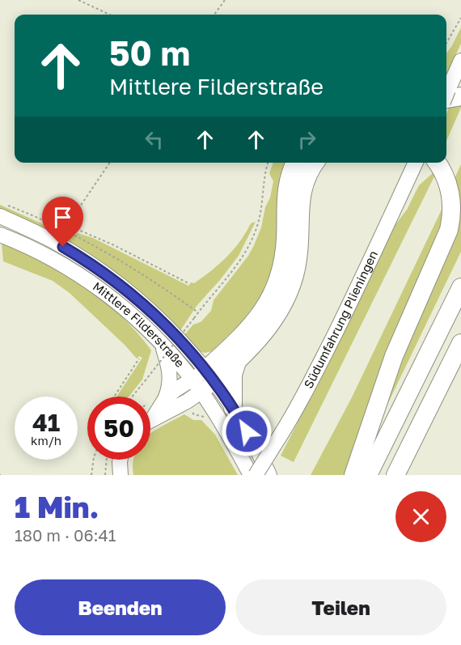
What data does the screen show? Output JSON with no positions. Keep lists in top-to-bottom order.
{
  "streets": {
    "main road": ["Südumfahrung Plieningen", "Mittlere Filderstraße"]
  },
  "page": {
    "turn": ["50 m", "Mittlere Filderstraße"],
    "speed": "41 km/h",
    "limit": "50",
    "heading": ["1 Min.", "180 m · 06:41"],
    "buttons": ["Beenden", "Teilen"]
  }
}
